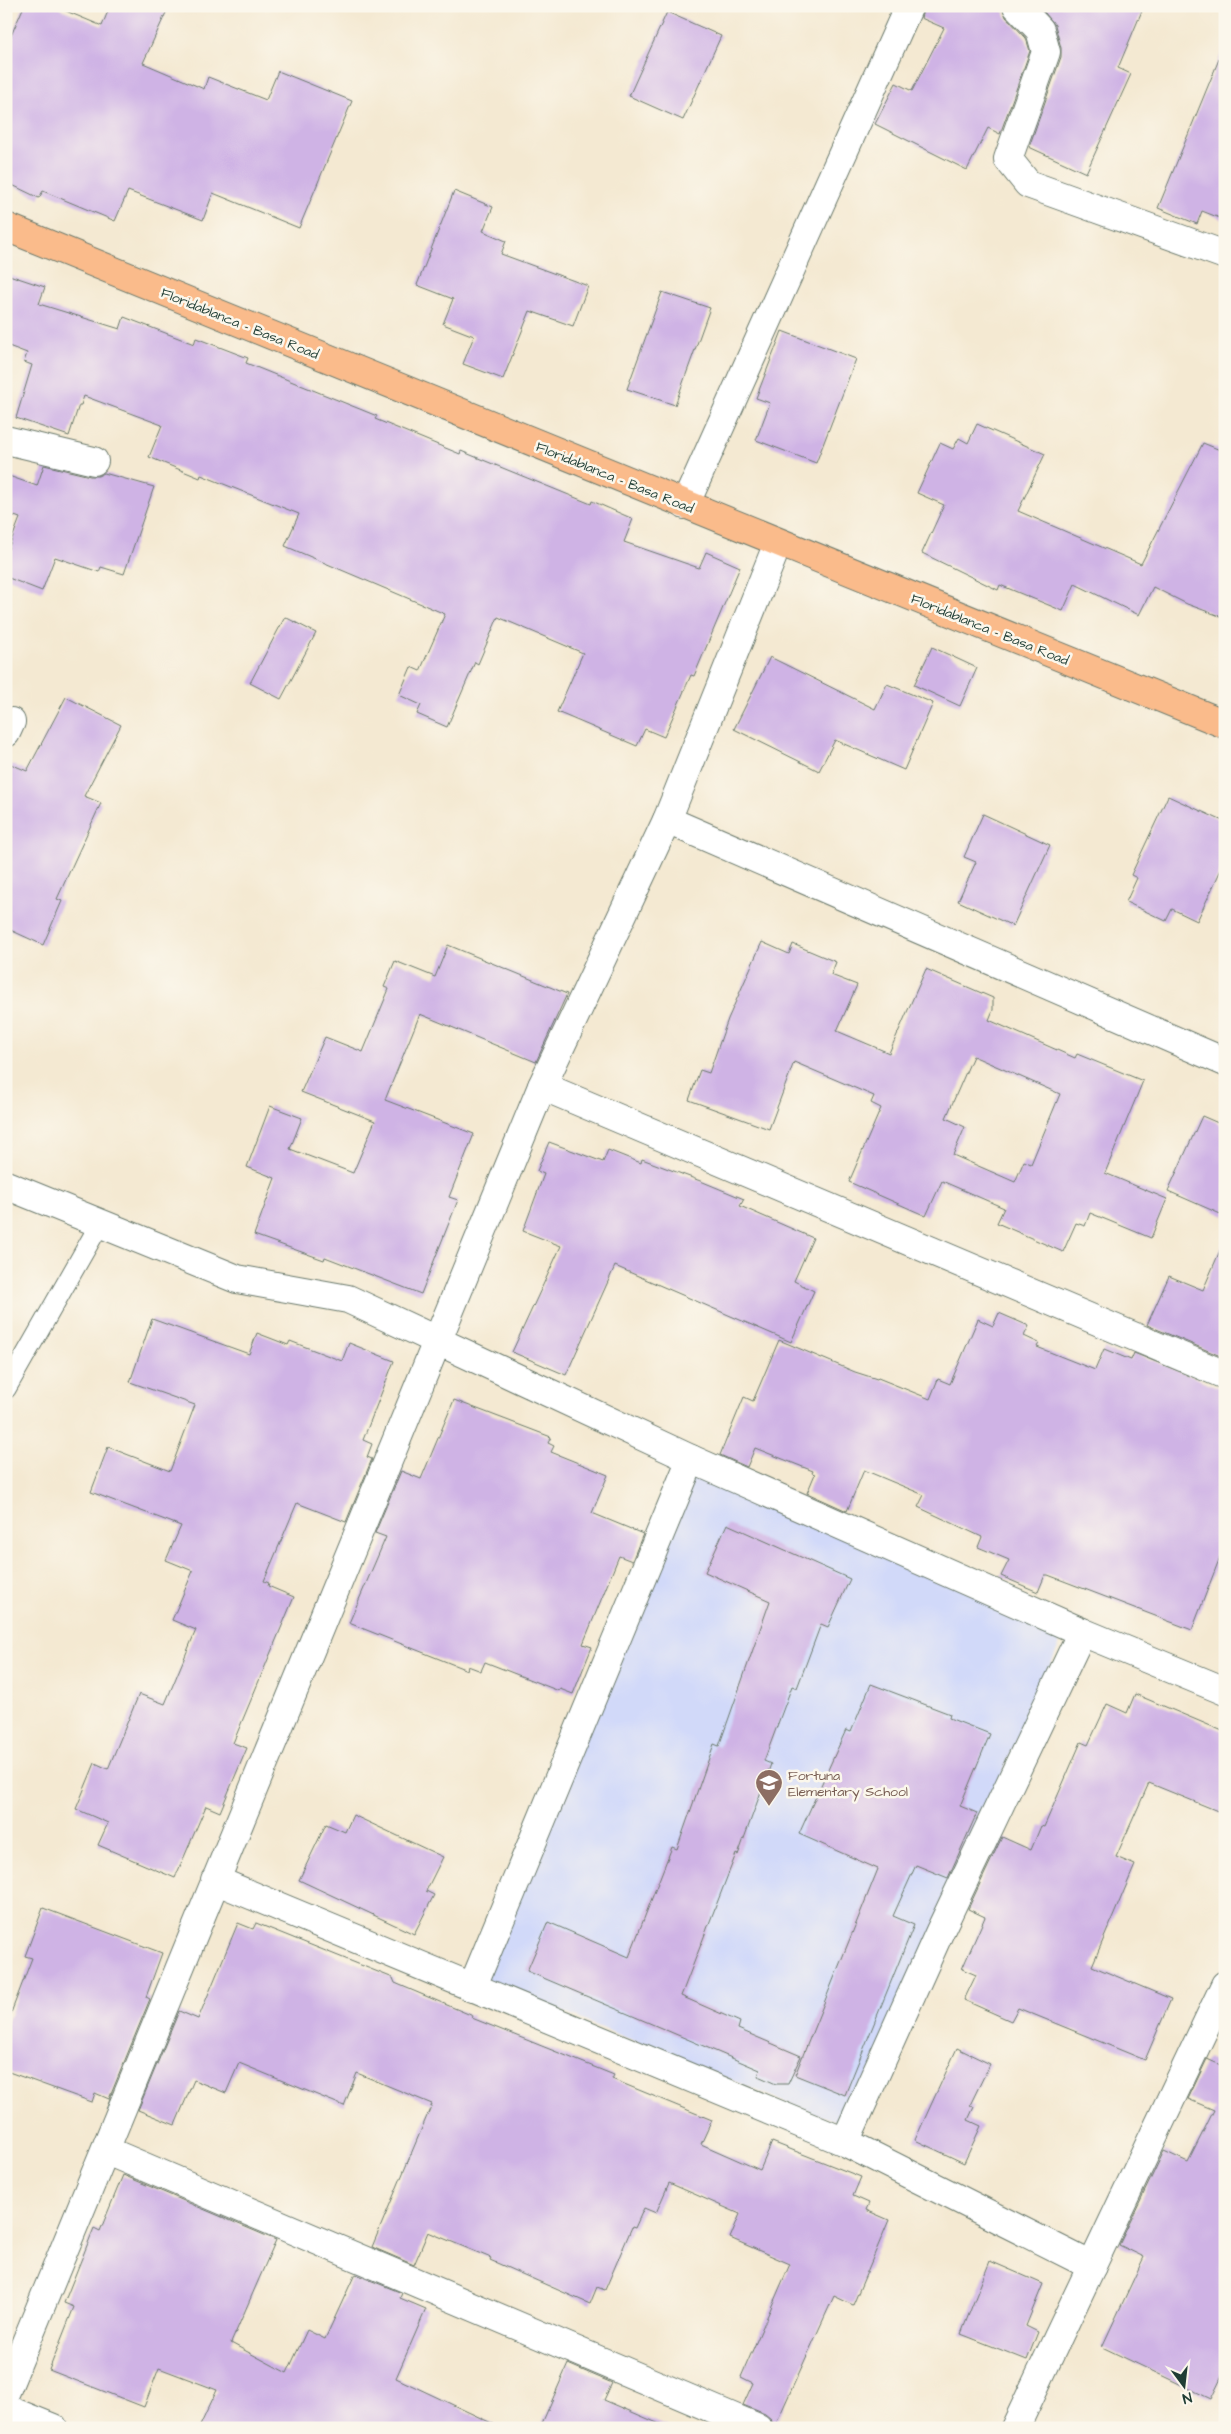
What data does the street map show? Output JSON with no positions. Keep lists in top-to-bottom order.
{
  "streets": {
    "main road": ["Floridablanca - Basa Road"]
  },
  "places": {
    "school or university": ["Fortuna Elementary School"]
  },
  "north": "bottom"
}
